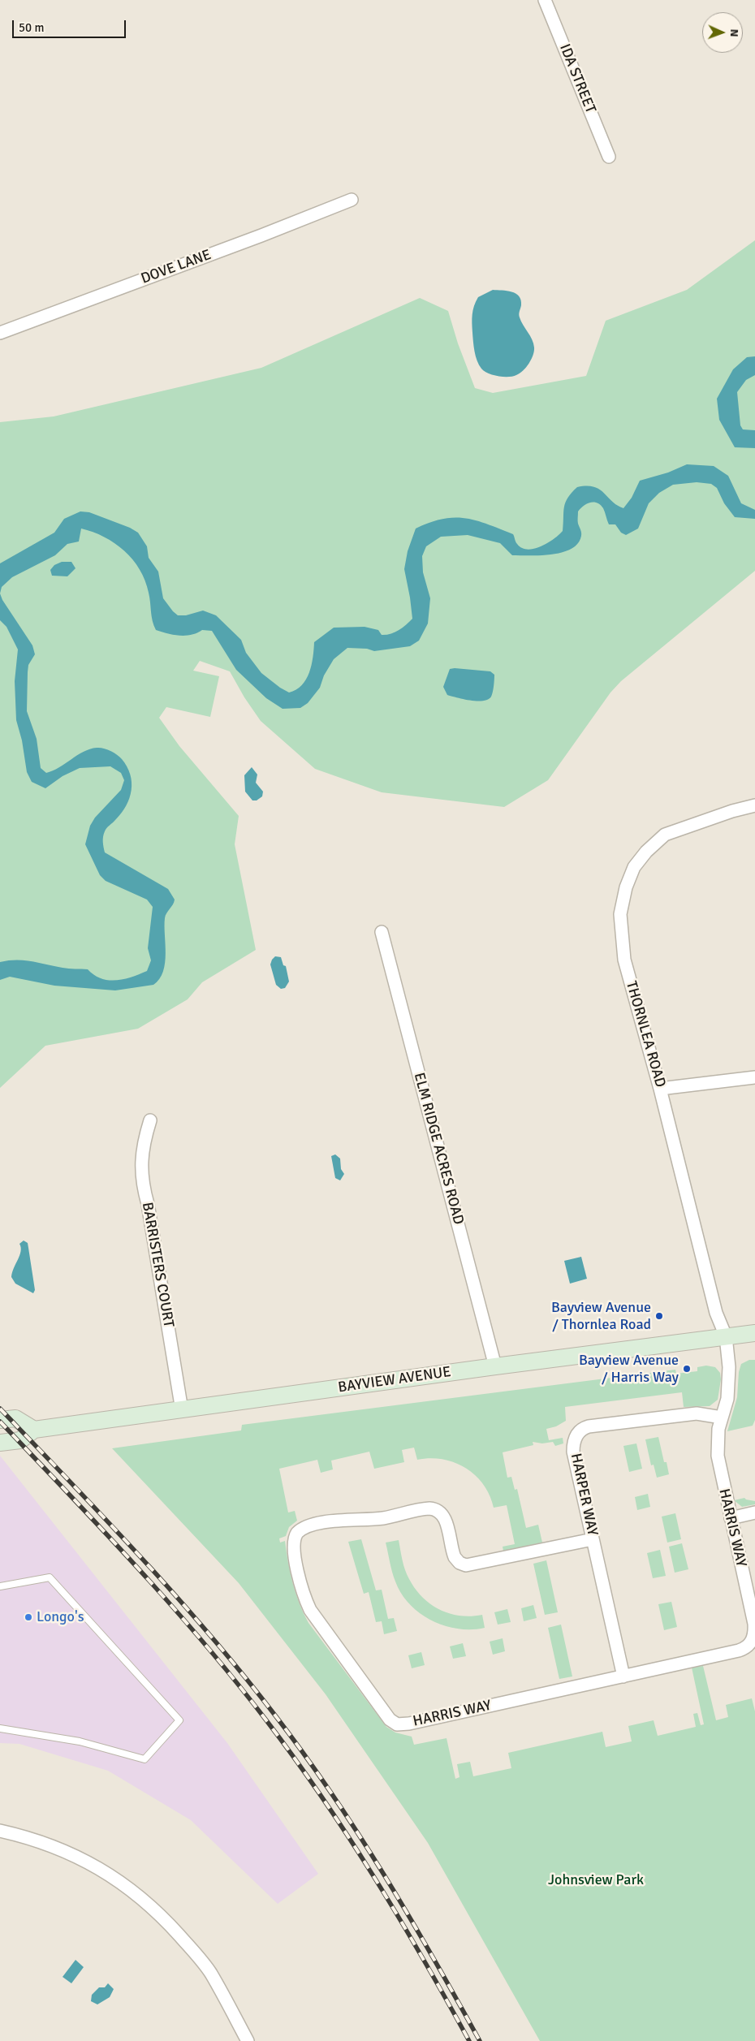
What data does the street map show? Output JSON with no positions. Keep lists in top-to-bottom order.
{
  "streets": {
    "main road": ["BAYVIEW AVENUE"],
    "street": [
      "IDA STREET",
      "DOVE LANE",
      "THORNLEA ROAD",
      "ELM RIDGE ACRES ROAD",
      "BARRISTERS COURT",
      "HARPER WAY",
      "HARRIS WAY"
    ]
  },
  "crossings": [
    ["THORNLEA ROAD", "BAYVIEW AVENUE"],
    ["THORNLEA ROAD", "HARRIS WAY"],
    ["ELM RIDGE ACRES ROAD", "BAYVIEW AVENUE"],
    ["BARRISTERS COURT", "BAYVIEW AVENUE"],
    ["BAYVIEW AVENUE", "HARRIS WAY"],
    ["HARPER WAY", "HARRIS WAY"]
  ],
  "parks": ["Johnsview Park"],
  "places": ["Bayview Avenue / Thornlea Road", "Bayview Avenue / Harris Way", "Longo's"],
  "scale_bar": "50 m",
  "north": "right"
}
